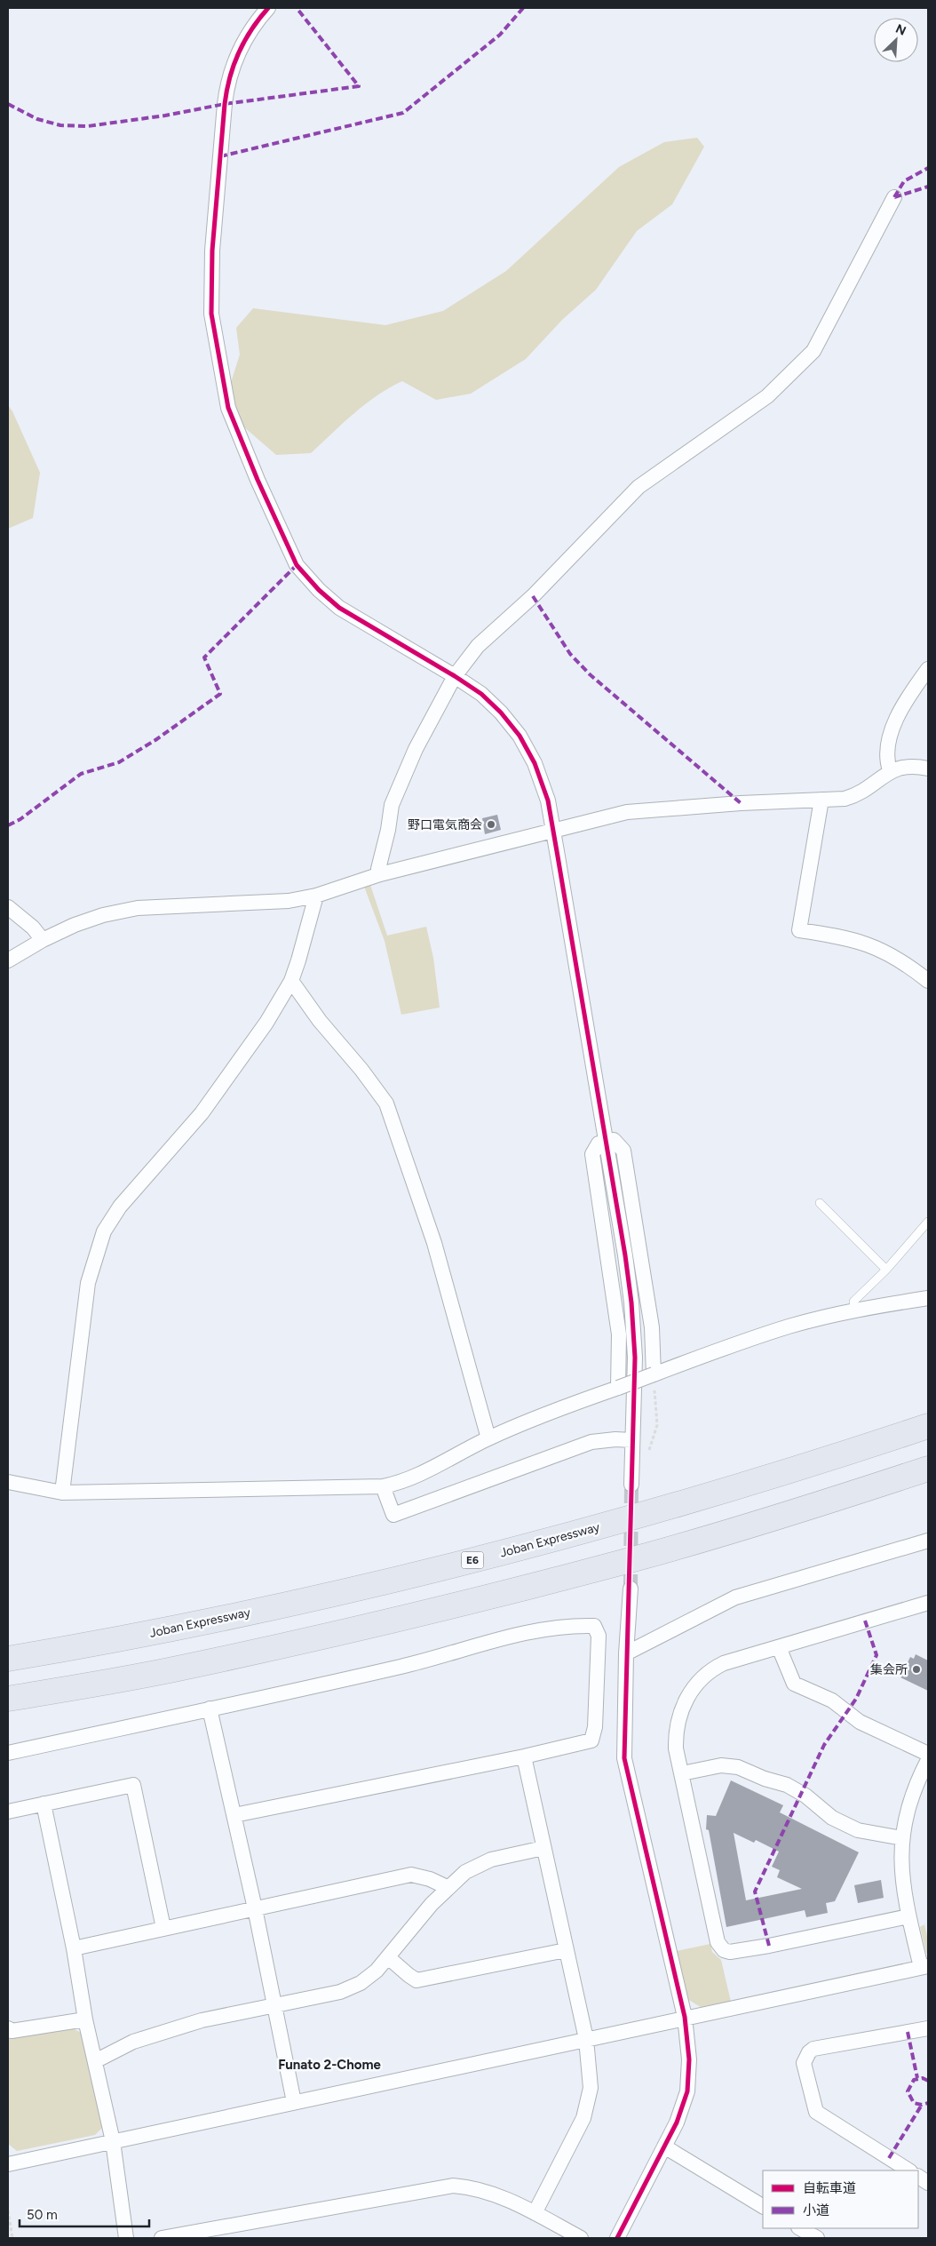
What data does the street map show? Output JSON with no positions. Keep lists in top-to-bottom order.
{
  "streets": {
    "highway": ["Joban Expressway", "E6"]
  },
  "districts": ["Funato 2-Chome"],
  "places": ["野口電気商会", "集会所"],
  "legend": ["自転車道", "小道"],
  "scale_bar": "50 m",
  "north": "top right"
}
